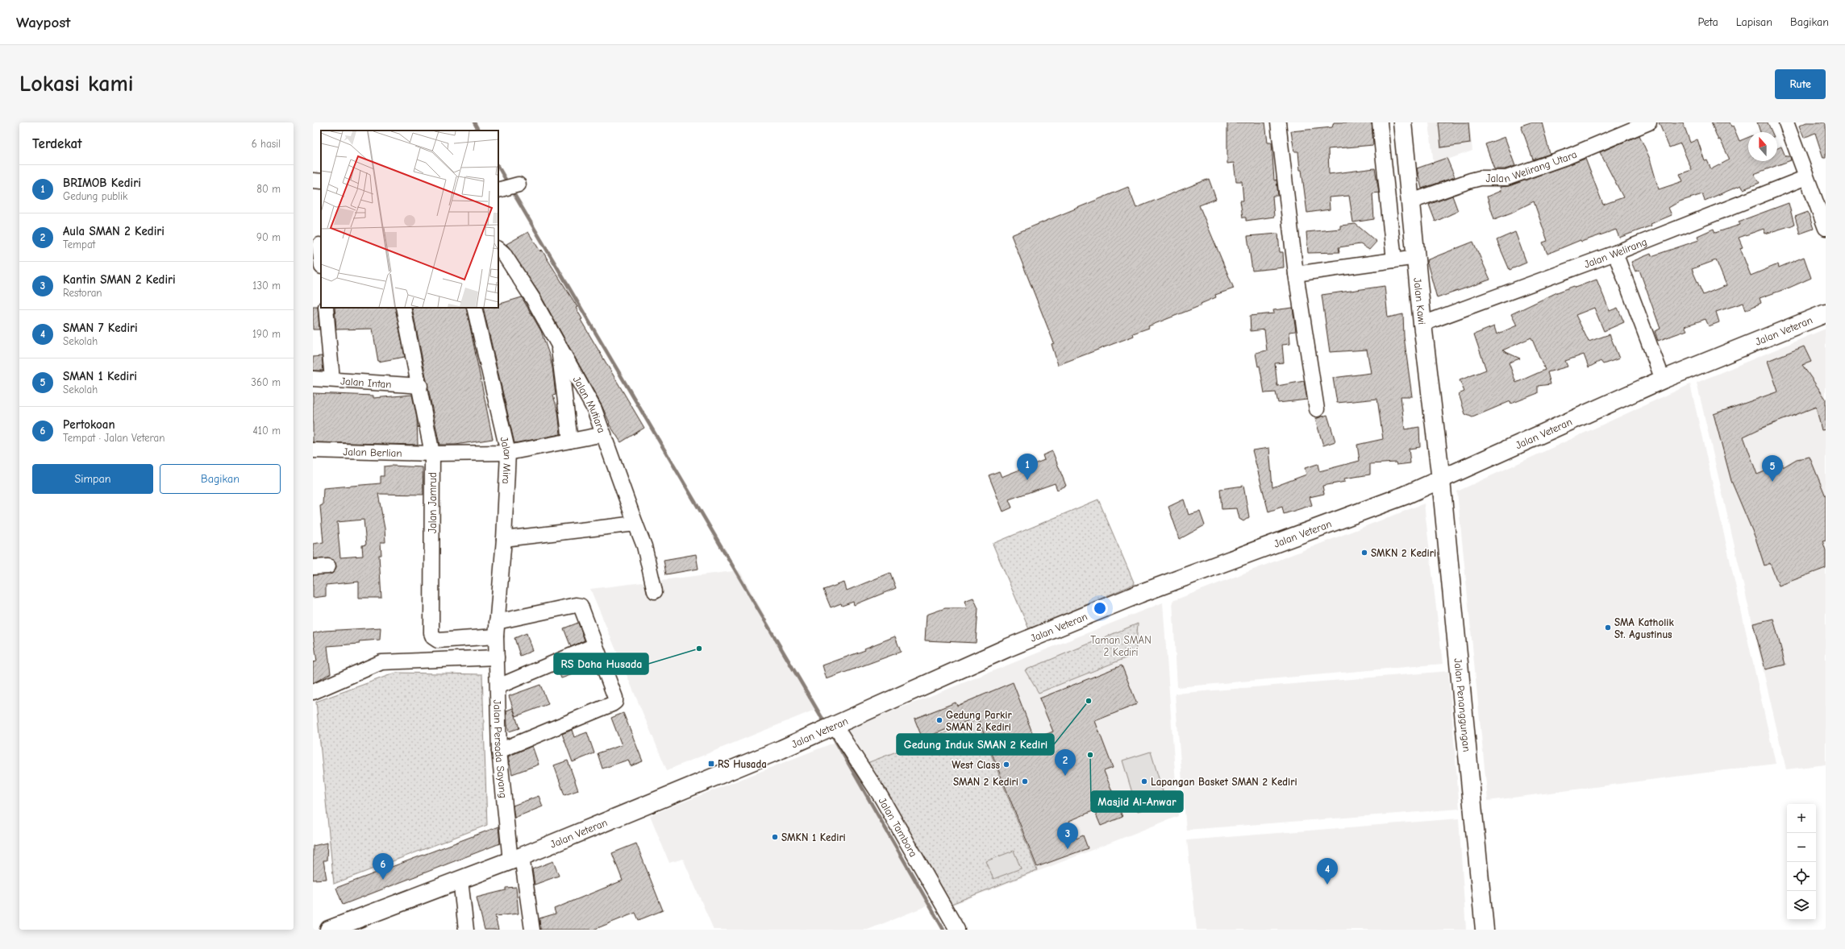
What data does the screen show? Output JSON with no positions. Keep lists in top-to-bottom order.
{
  "streets": {
    "main road": ["Jalan Kawi", "Jalan Veteran", "Jalan Penanggungan"],
    "street": [
      "Jalan Welirang Utara",
      "Jalan Welirang",
      "Jalan Intan",
      "Jalan Mutiara",
      "Jalan Berlian",
      "Jalan Mira",
      "Jalan Jamrud",
      "Jalan Persada Sayang",
      "Jalan Tambora"
    ]
  },
  "crossings": [
    ["Jalan Welirang Utara", "Jalan Kawi"],
    ["Jalan Welirang", "Jalan Kawi"],
    ["Jalan Kawi", "Jalan Veteran"],
    ["Jalan Kawi", "Jalan Penanggungan"],
    ["Jalan Veteran", "Jalan Penanggungan"],
    ["Jalan Veteran", "Jalan Persada Sayang"],
    ["Jalan Veteran", "Jalan Tambora"],
    ["Jalan Intan", "Jalan Jamrud"],
    ["Jalan Mutiara", "Jalan Berlian"],
    ["Jalan Mutiara", "Jalan Mira"],
    ["Jalan Mutiara", "Jalan Jamrud"],
    ["Jalan Berlian", "Jalan Jamrud"],
    ["Jalan Mira", "Jalan Jamrud"],
    ["Jalan Mira", "Jalan Persada Sayang"],
    ["Jalan Jamrud", "Jalan Persada Sayang"]
  ],
  "parks": ["Taman SMAN 2 Kediri"],
  "places": {
    "other": [
      "SMKN 2 Kediri",
      "SMA Katholik St. Agustinus",
      "RS Daha Husada",
      "Gedung Induk SMAN 2 Kediri",
      "Gedung Parkir SMAN 2 Kediri",
      "Masjid Al-Anwar",
      "West Class",
      "SMAN 2 Kediri",
      "Lapangan Basket SMAN 2 Kediri",
      "SMKN 1 Kediri"
    ],
    "transit": ["RS Husada"]
  },
  "north": "top",
  "page": {
    "header": "Waypost",
    "nav": ["Peta", "Lapisan", "Bagikan"],
    "buttons": [
      "Rute",
      ["Simpan", "Bagikan"]
    ],
    "title": "Lokasi kami",
    "heading": ["Terdekat", "6 hasil"],
    "list": [
      {
        "mark": "1",
        "name": "BRIMOB Kediri",
        "note": "Gedung publik",
        "value": "80 m"
      },
      {
        "mark": "2",
        "name": "Aula SMAN 2 Kediri",
        "note": "Tempat",
        "value": "90 m"
      },
      {
        "mark": "3",
        "name": "Kantin SMAN 2 Kediri",
        "note": "Restoran",
        "value": "130 m"
      },
      {
        "mark": "4",
        "name": "SMAN 7 Kediri",
        "note": "Sekolah",
        "value": "190 m"
      },
      {
        "mark": "5",
        "name": "SMAN 1 Kediri",
        "note": "Sekolah",
        "value": "360 m"
      },
      {
        "mark": "6",
        "name": "Pertokoan",
        "note": "Tempat · Jalan Veteran",
        "value": "410 m"
      }
    ],
    "pins": [
      "1",
      "5",
      "2",
      "3",
      "6",
      "4"
    ],
    "map_buttons": ["+", "−"]
  }
}
